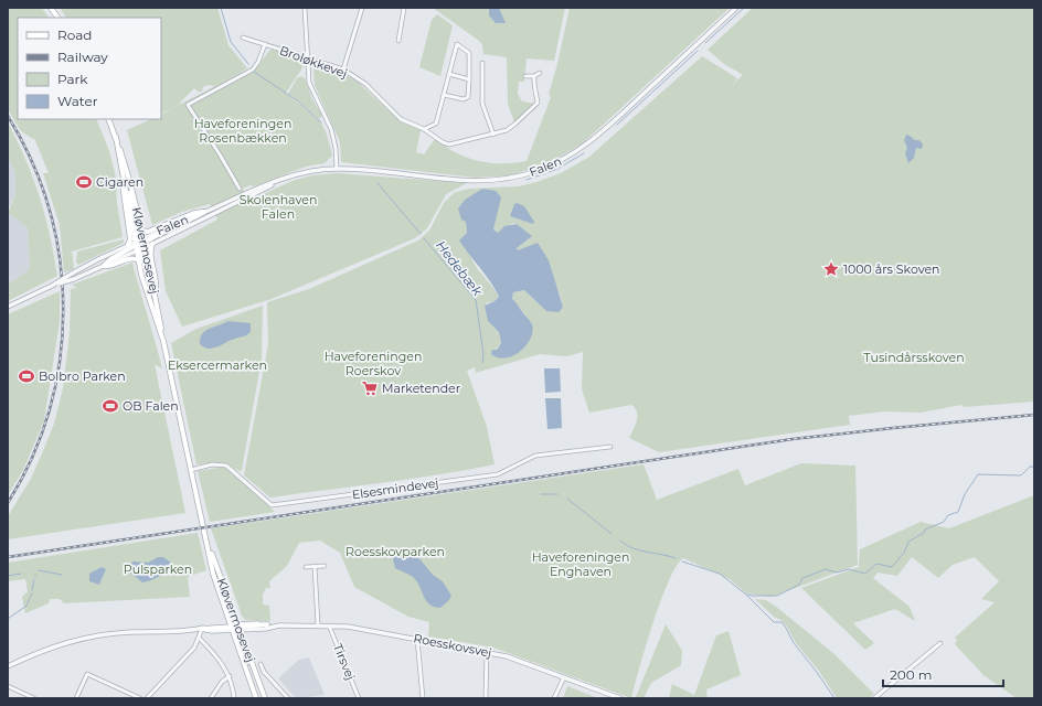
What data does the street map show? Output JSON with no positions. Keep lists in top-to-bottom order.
{
  "streets": {
    "main road": ["Kløvermosevej"],
    "street": [
      "Broløkkevej",
      "Falen",
      "Elsesmindevej",
      "Roesskovsvej",
      "Tirsvej"
    ]
  },
  "crossings": [
    ["Falen", "Kløvermosevej"],
    ["Kløvermosevej", "Elsesmindevej"],
    ["Kløvermosevej", "Roesskovsvej"],
    ["Roesskovsvej", "Tirsvej"]
  ],
  "water": ["Hedebæk"],
  "parks": [
    "Haveforeningen Rosenbækken",
    "Skolenhaven Falen",
    "Haveforeningen Roerskov",
    "Tusindårsskoven",
    "Eksercermarken",
    "Roesskovparken",
    "Haveforeningen Enghaven",
    "Pulsparken"
  ],
  "places": {
    "sports": ["Cigaren", "Bolbro Parken", "OB Falen"],
    "place": ["1000 års Skoven"],
    "supermarket": ["Marketender"]
  },
  "legend": [
    "Road",
    "Railway",
    "Park",
    "Water"
  ],
  "scale_bar": "200 m"
}
